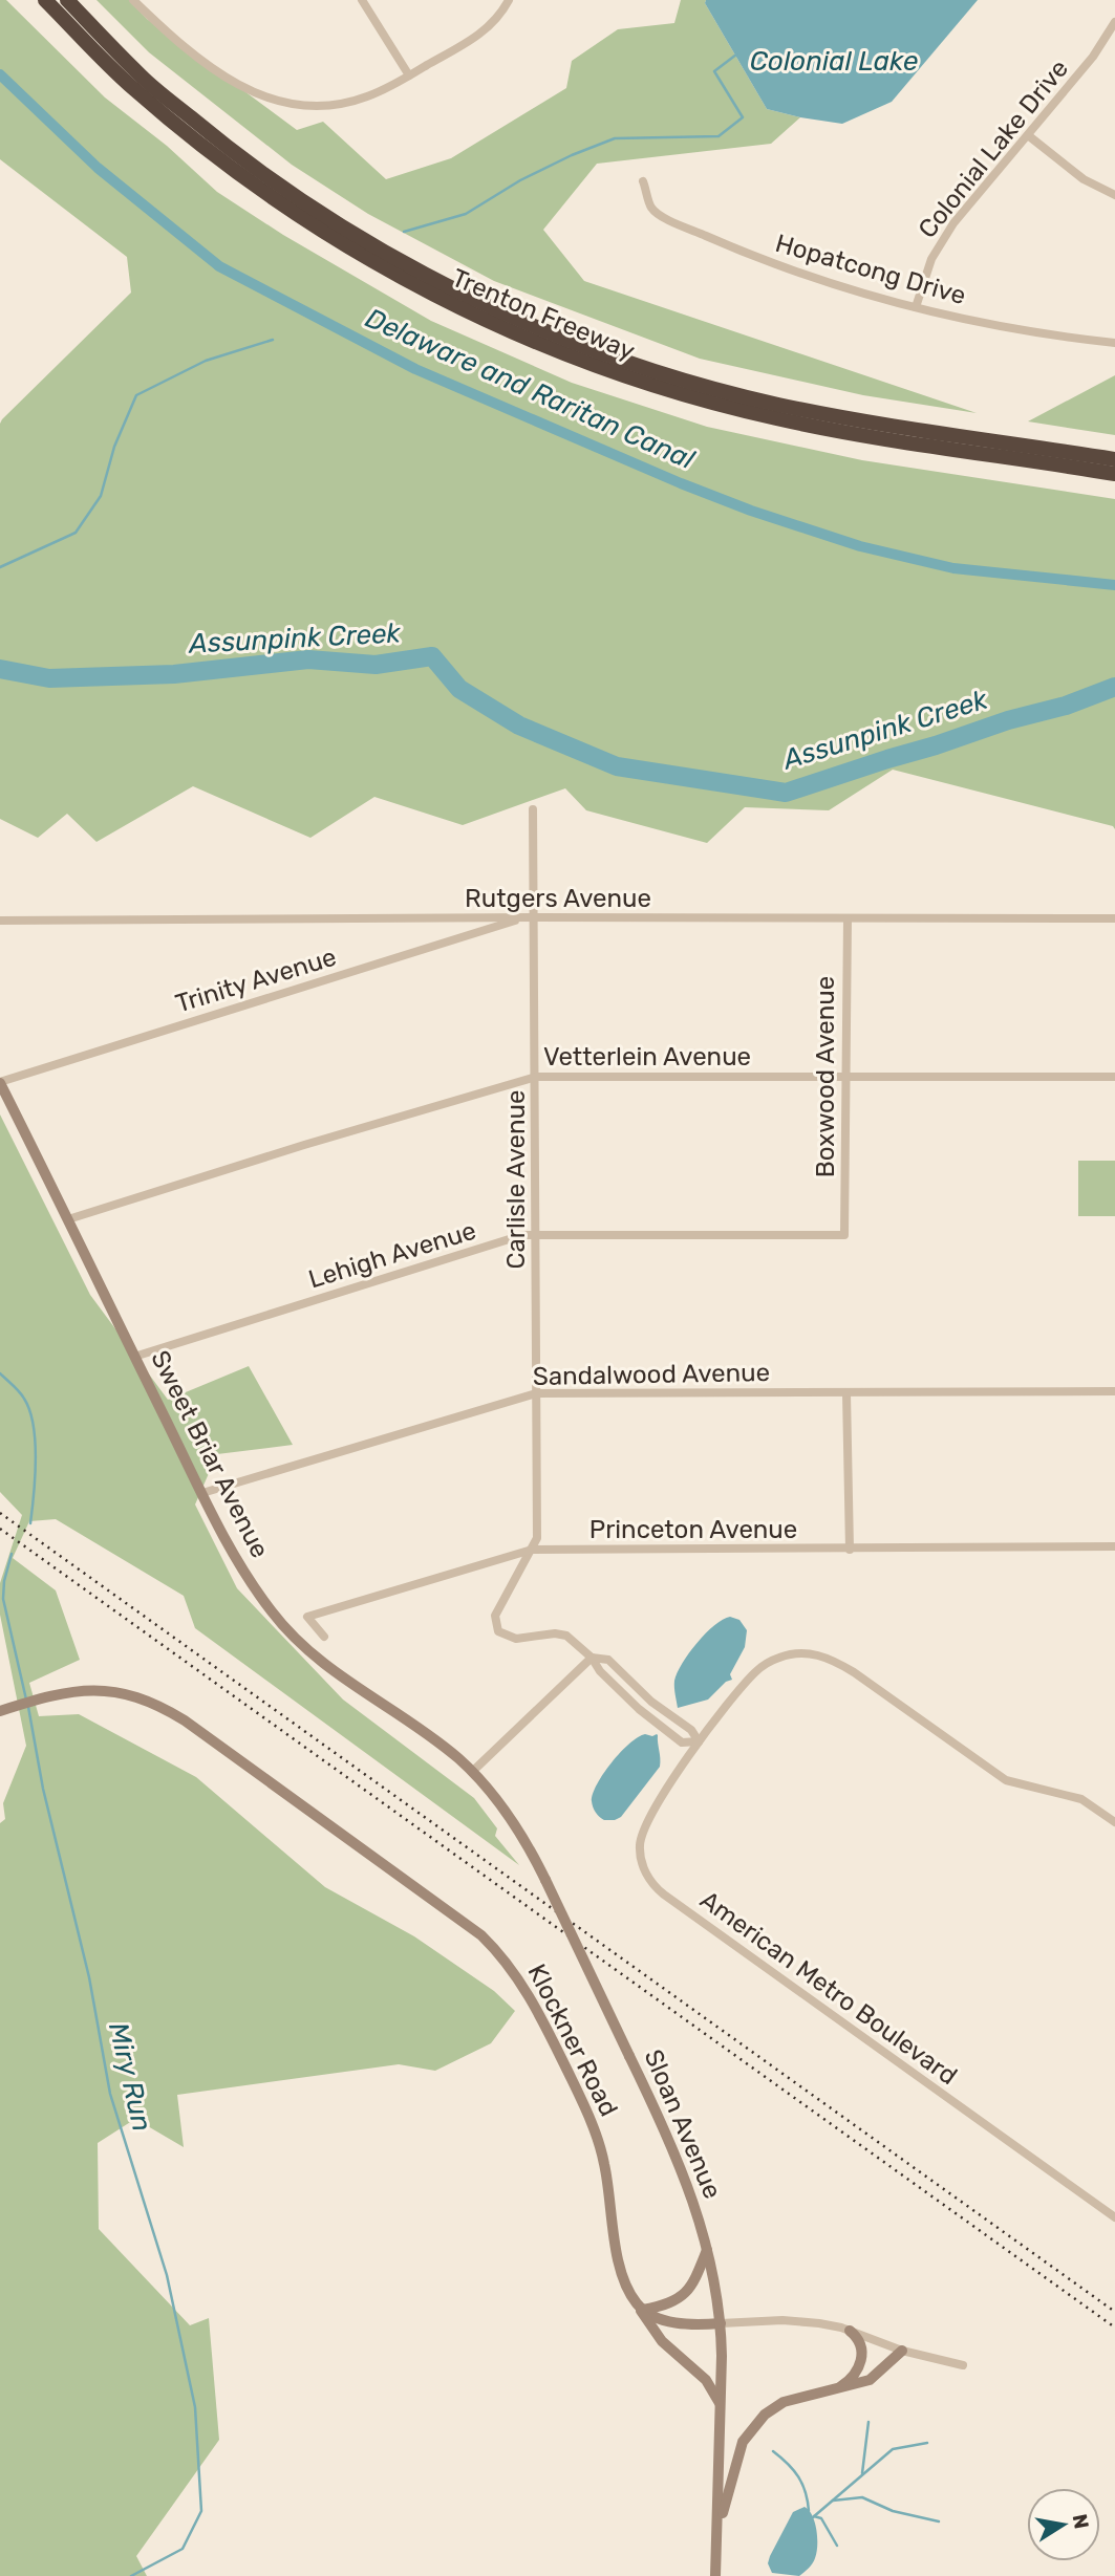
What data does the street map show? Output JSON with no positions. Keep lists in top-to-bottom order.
{
  "streets": {
    "highway": ["Trenton Freeway"],
    "main road": ["Sweet Briar Avenue", "Klockner Road", "Sloan Avenue"],
    "street": [
      "Colonial Lake Drive",
      "Hopatcong Drive",
      "Rutgers Avenue",
      "Trinity Avenue",
      "Vetterlein Avenue",
      "Boxwood Avenue",
      "Carlisle Avenue",
      "Lehigh Avenue",
      "Sandalwood Avenue",
      "Princeton Avenue",
      "American Metro Boulevard"
    ]
  },
  "crossings": [
    ["Colonial Lake Drive", "Hopatcong Drive"],
    ["Rutgers Avenue", "Trinity Avenue"],
    ["Rutgers Avenue", "Boxwood Avenue"],
    ["Rutgers Avenue", "Carlisle Avenue"],
    ["Trinity Avenue", "Carlisle Avenue"],
    ["Trinity Avenue", "Sweet Briar Avenue"],
    ["Vetterlein Avenue", "Boxwood Avenue"],
    ["Vetterlein Avenue", "Carlisle Avenue"],
    ["Vetterlein Avenue", "Sweet Briar Avenue"],
    ["Boxwood Avenue", "Lehigh Avenue"],
    ["Carlisle Avenue", "Lehigh Avenue"],
    ["Carlisle Avenue", "Sandalwood Avenue"],
    ["Carlisle Avenue", "Princeton Avenue"],
    ["Lehigh Avenue", "Sweet Briar Avenue"],
    ["Sandalwood Avenue", "Sweet Briar Avenue"],
    ["Sweet Briar Avenue", "Sloan Avenue"],
    ["Klockner Road", "Sloan Avenue"]
  ],
  "water": [
    "Colonial Lake",
    "Delaware and Raritan Canal",
    "Assunpink Creek",
    "Miry Run"
  ],
  "north": "right"
}
